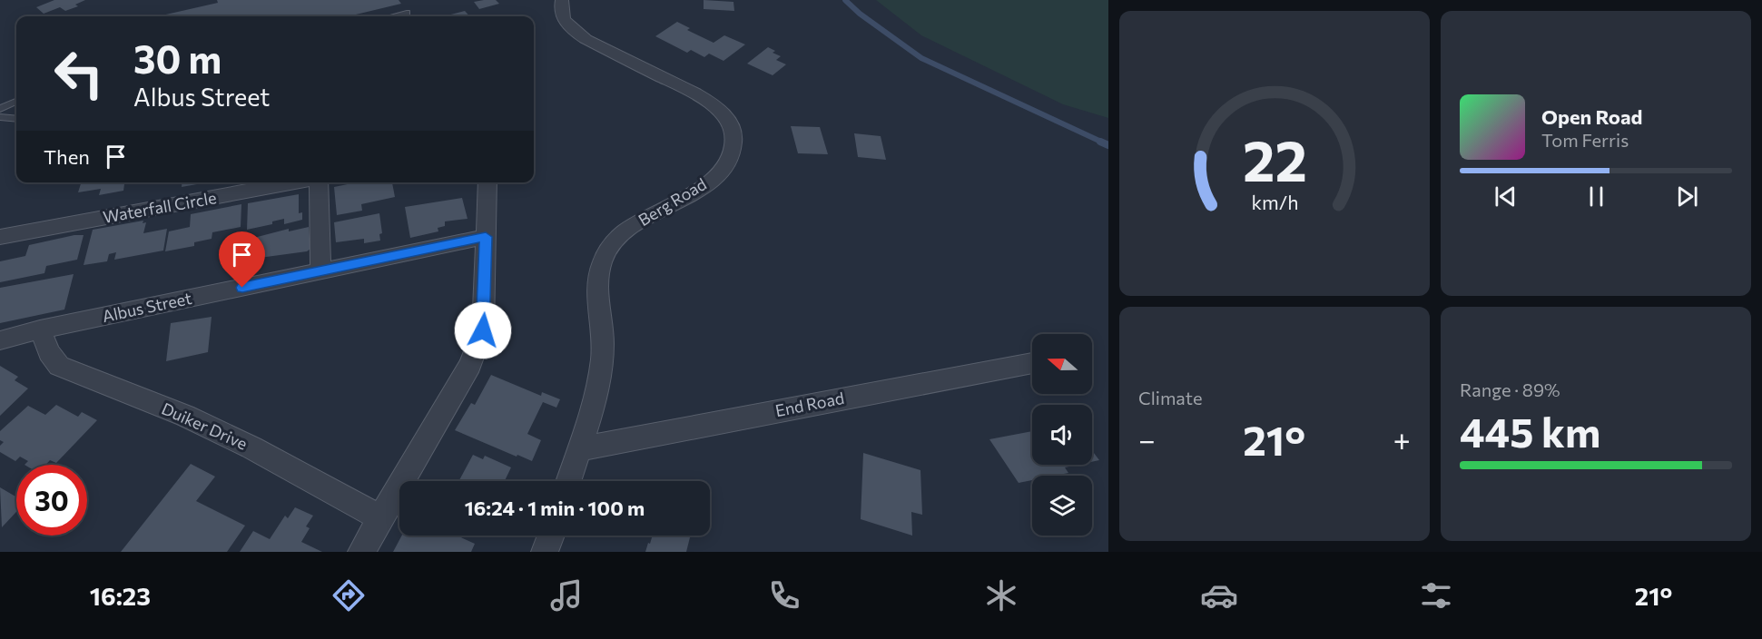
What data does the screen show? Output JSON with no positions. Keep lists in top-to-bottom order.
{
  "streets": {
    "street": [
      "Berg Road",
      "Waterfall Circle",
      "Albus Street",
      "End Road",
      "Duiker Drive"
    ]
  },
  "crossings": [
    ["Berg Road", "End Road"],
    ["Albus Street", "Duiker Drive"]
  ],
  "north": "left",
  "page": {
    "turn": ["30 m", "Albus Street"],
    "song": ["Open Road", "Tom Ferris"],
    "then": "Then",
    "tile": [
      "Climate",
      ["Range · 89%", "445 km"]
    ],
    "heat": ["−", "21°", "+"],
    "limit": "30",
    "trip": "16:24 · 1 min · 100 m",
    "tabs": ["16:23", "21°"],
    "gauge": ["22", "km/h"]
  }
}
